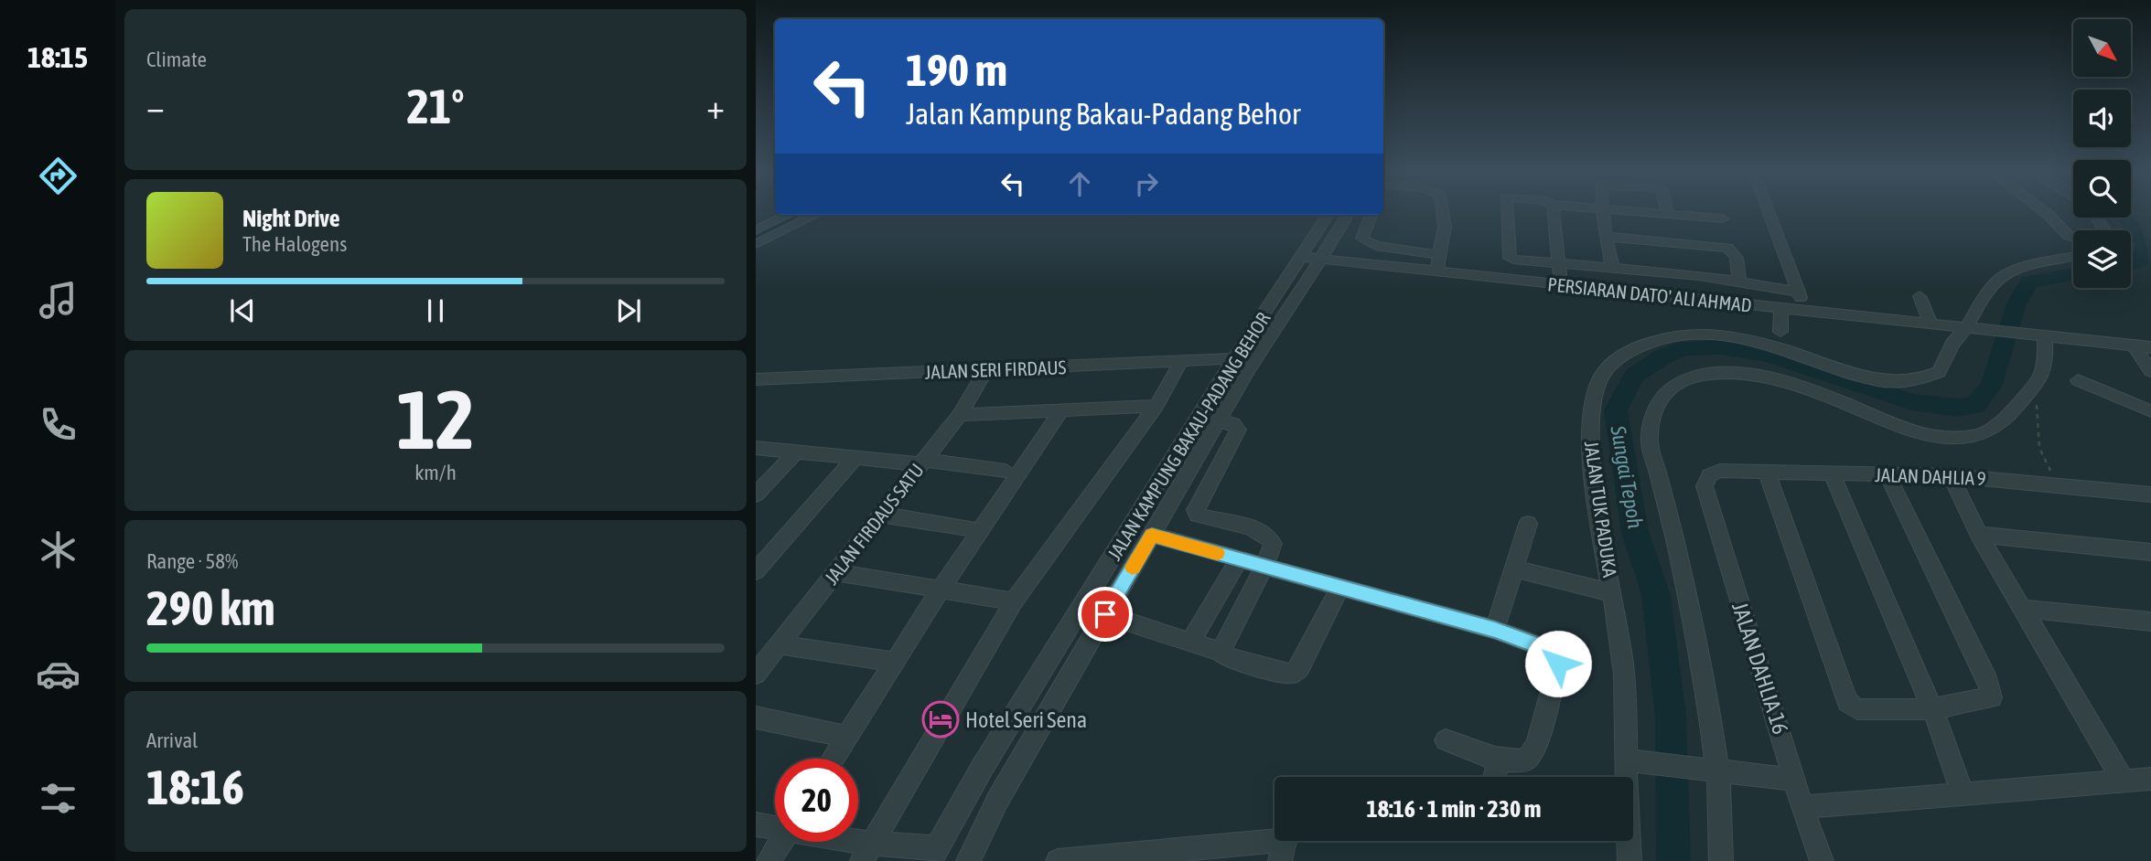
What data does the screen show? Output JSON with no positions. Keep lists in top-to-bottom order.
{
  "streets": {
    "street": [
      "PERSIARAN DATO' ALI AHMAD",
      "JALAN SERI FIRDAUS",
      "JALAN KAMPUNG BAKAU-PADANG BEHOR",
      "JALAN DAHLIA 9",
      "JALAN TUK PADUKA",
      "JALAN FIRDAUS SATU",
      "JALAN DAHLIA 16"
    ]
  },
  "crossings": [
    ["PERSIARAN DATO' ALI AHMAD", "JALAN KAMPUNG BAKAU-PADANG BEHOR"],
    ["PERSIARAN DATO' ALI AHMAD", "JALAN TUK PADUKA"],
    ["JALAN SERI FIRDAUS", "JALAN KAMPUNG BAKAU-PADANG BEHOR"],
    ["JALAN SERI FIRDAUS", "JALAN FIRDAUS SATU"],
    ["JALAN DAHLIA 9", "JALAN DAHLIA 16"]
  ],
  "water": ["Sungai Tepoh"],
  "places": {
    "hotel": ["Hotel Seri Sena"]
  },
  "north": "bottom right",
  "page": {
    "tabs": "18:15",
    "tile": [
      "Climate",
      ["12", "km/h"],
      ["Range · 58%", "290 km"],
      ["Arrival", "18:16"]
    ],
    "turn": ["190 m", "Jalan Kampung Bakau-Padang Behor"],
    "heat": ["−", "21°", "+"],
    "song": ["Night Drive", "The Halogens"],
    "limit": "20",
    "trip": "18:16 · 1 min · 230 m"
  }
}
